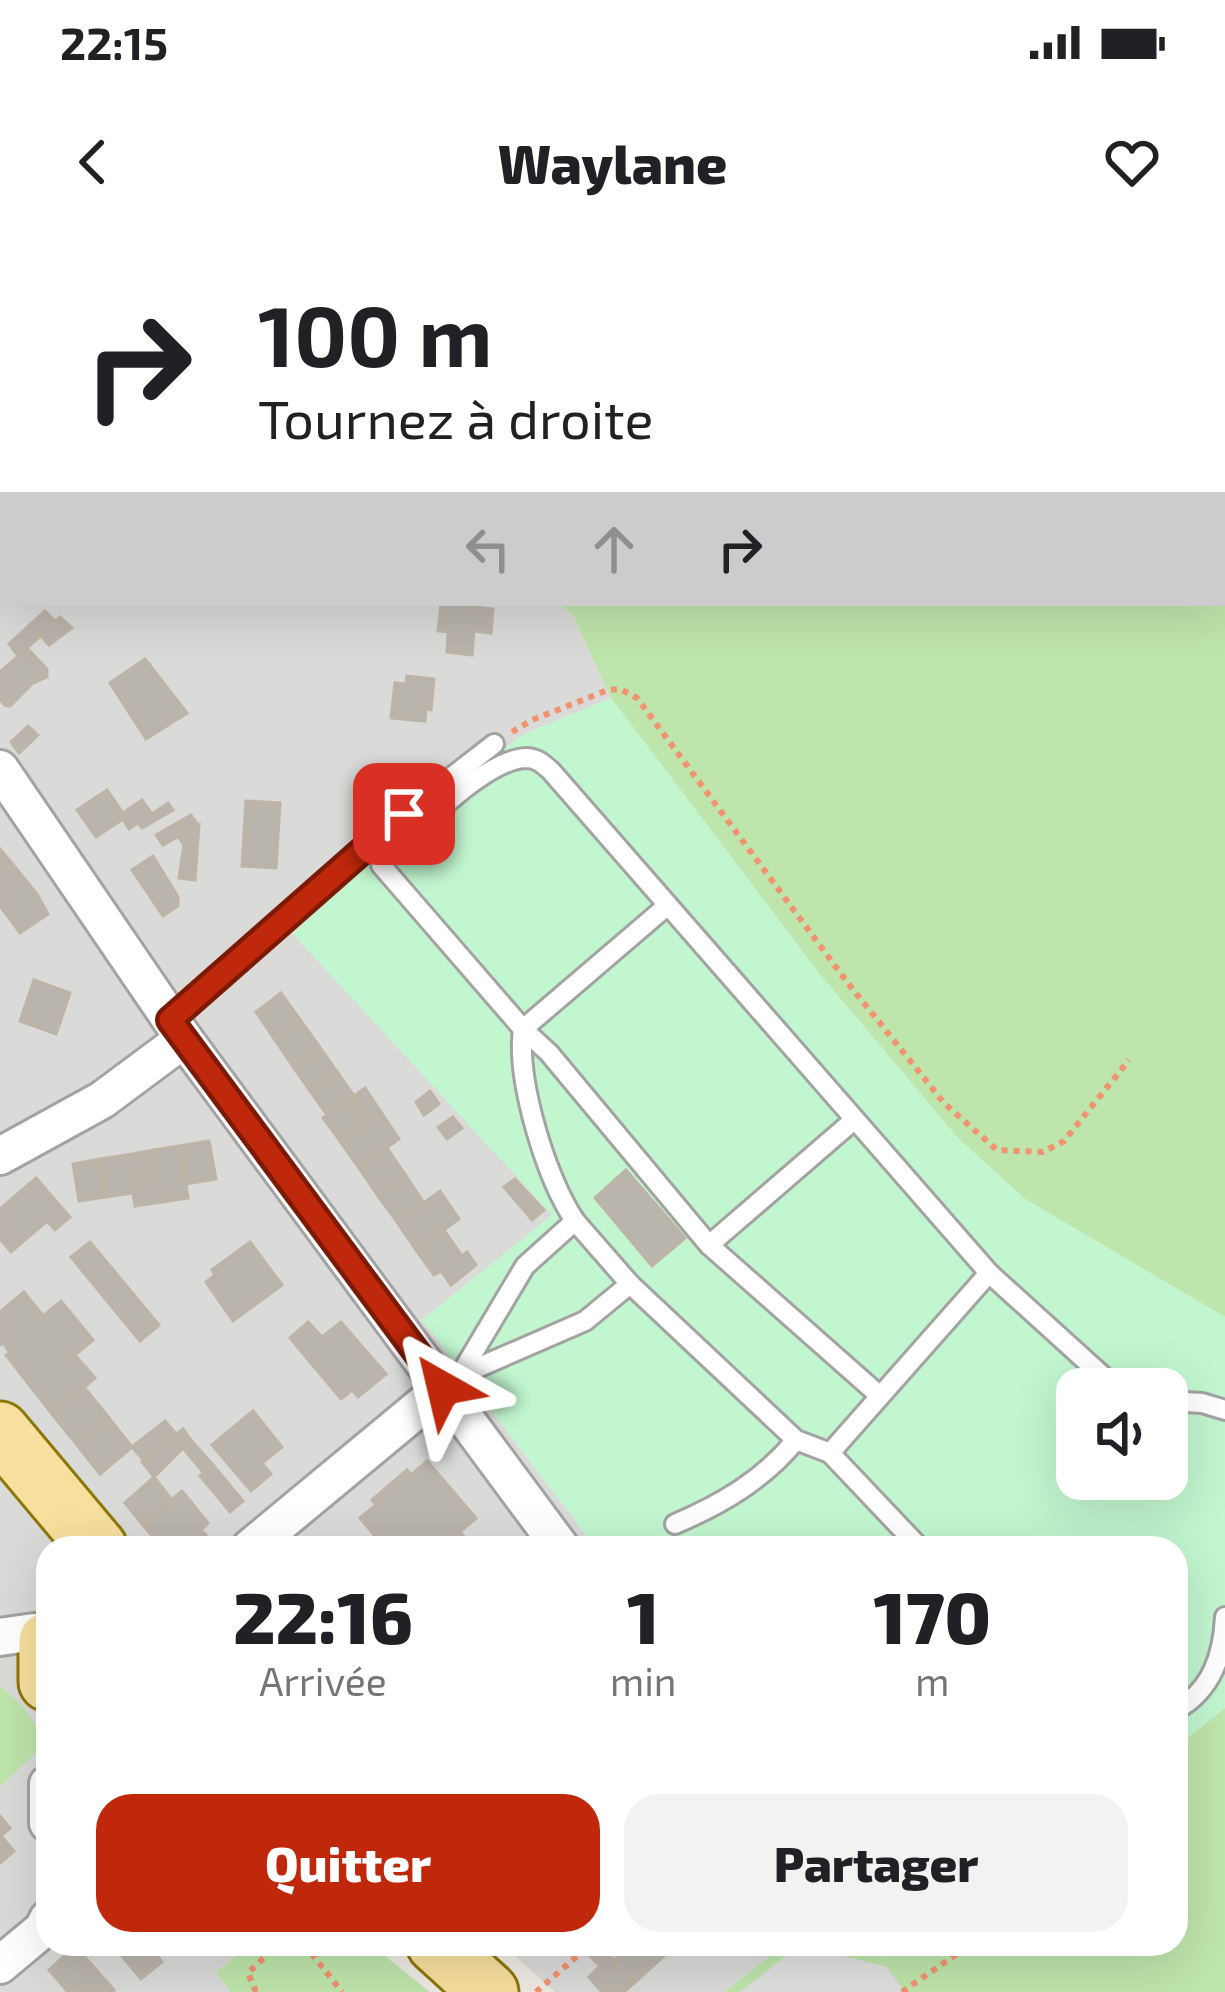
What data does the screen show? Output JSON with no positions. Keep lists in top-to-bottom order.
{
  "page": {
    "status": "22:15",
    "header": "Waylane",
    "turn": ["100 m", "Tournez à droite"],
    "eta": [
      "22:16",
      "Arrivée",
      "1",
      "min",
      "170",
      "m"
    ],
    "buttons": ["Quitter", "Partager"]
  }
}
